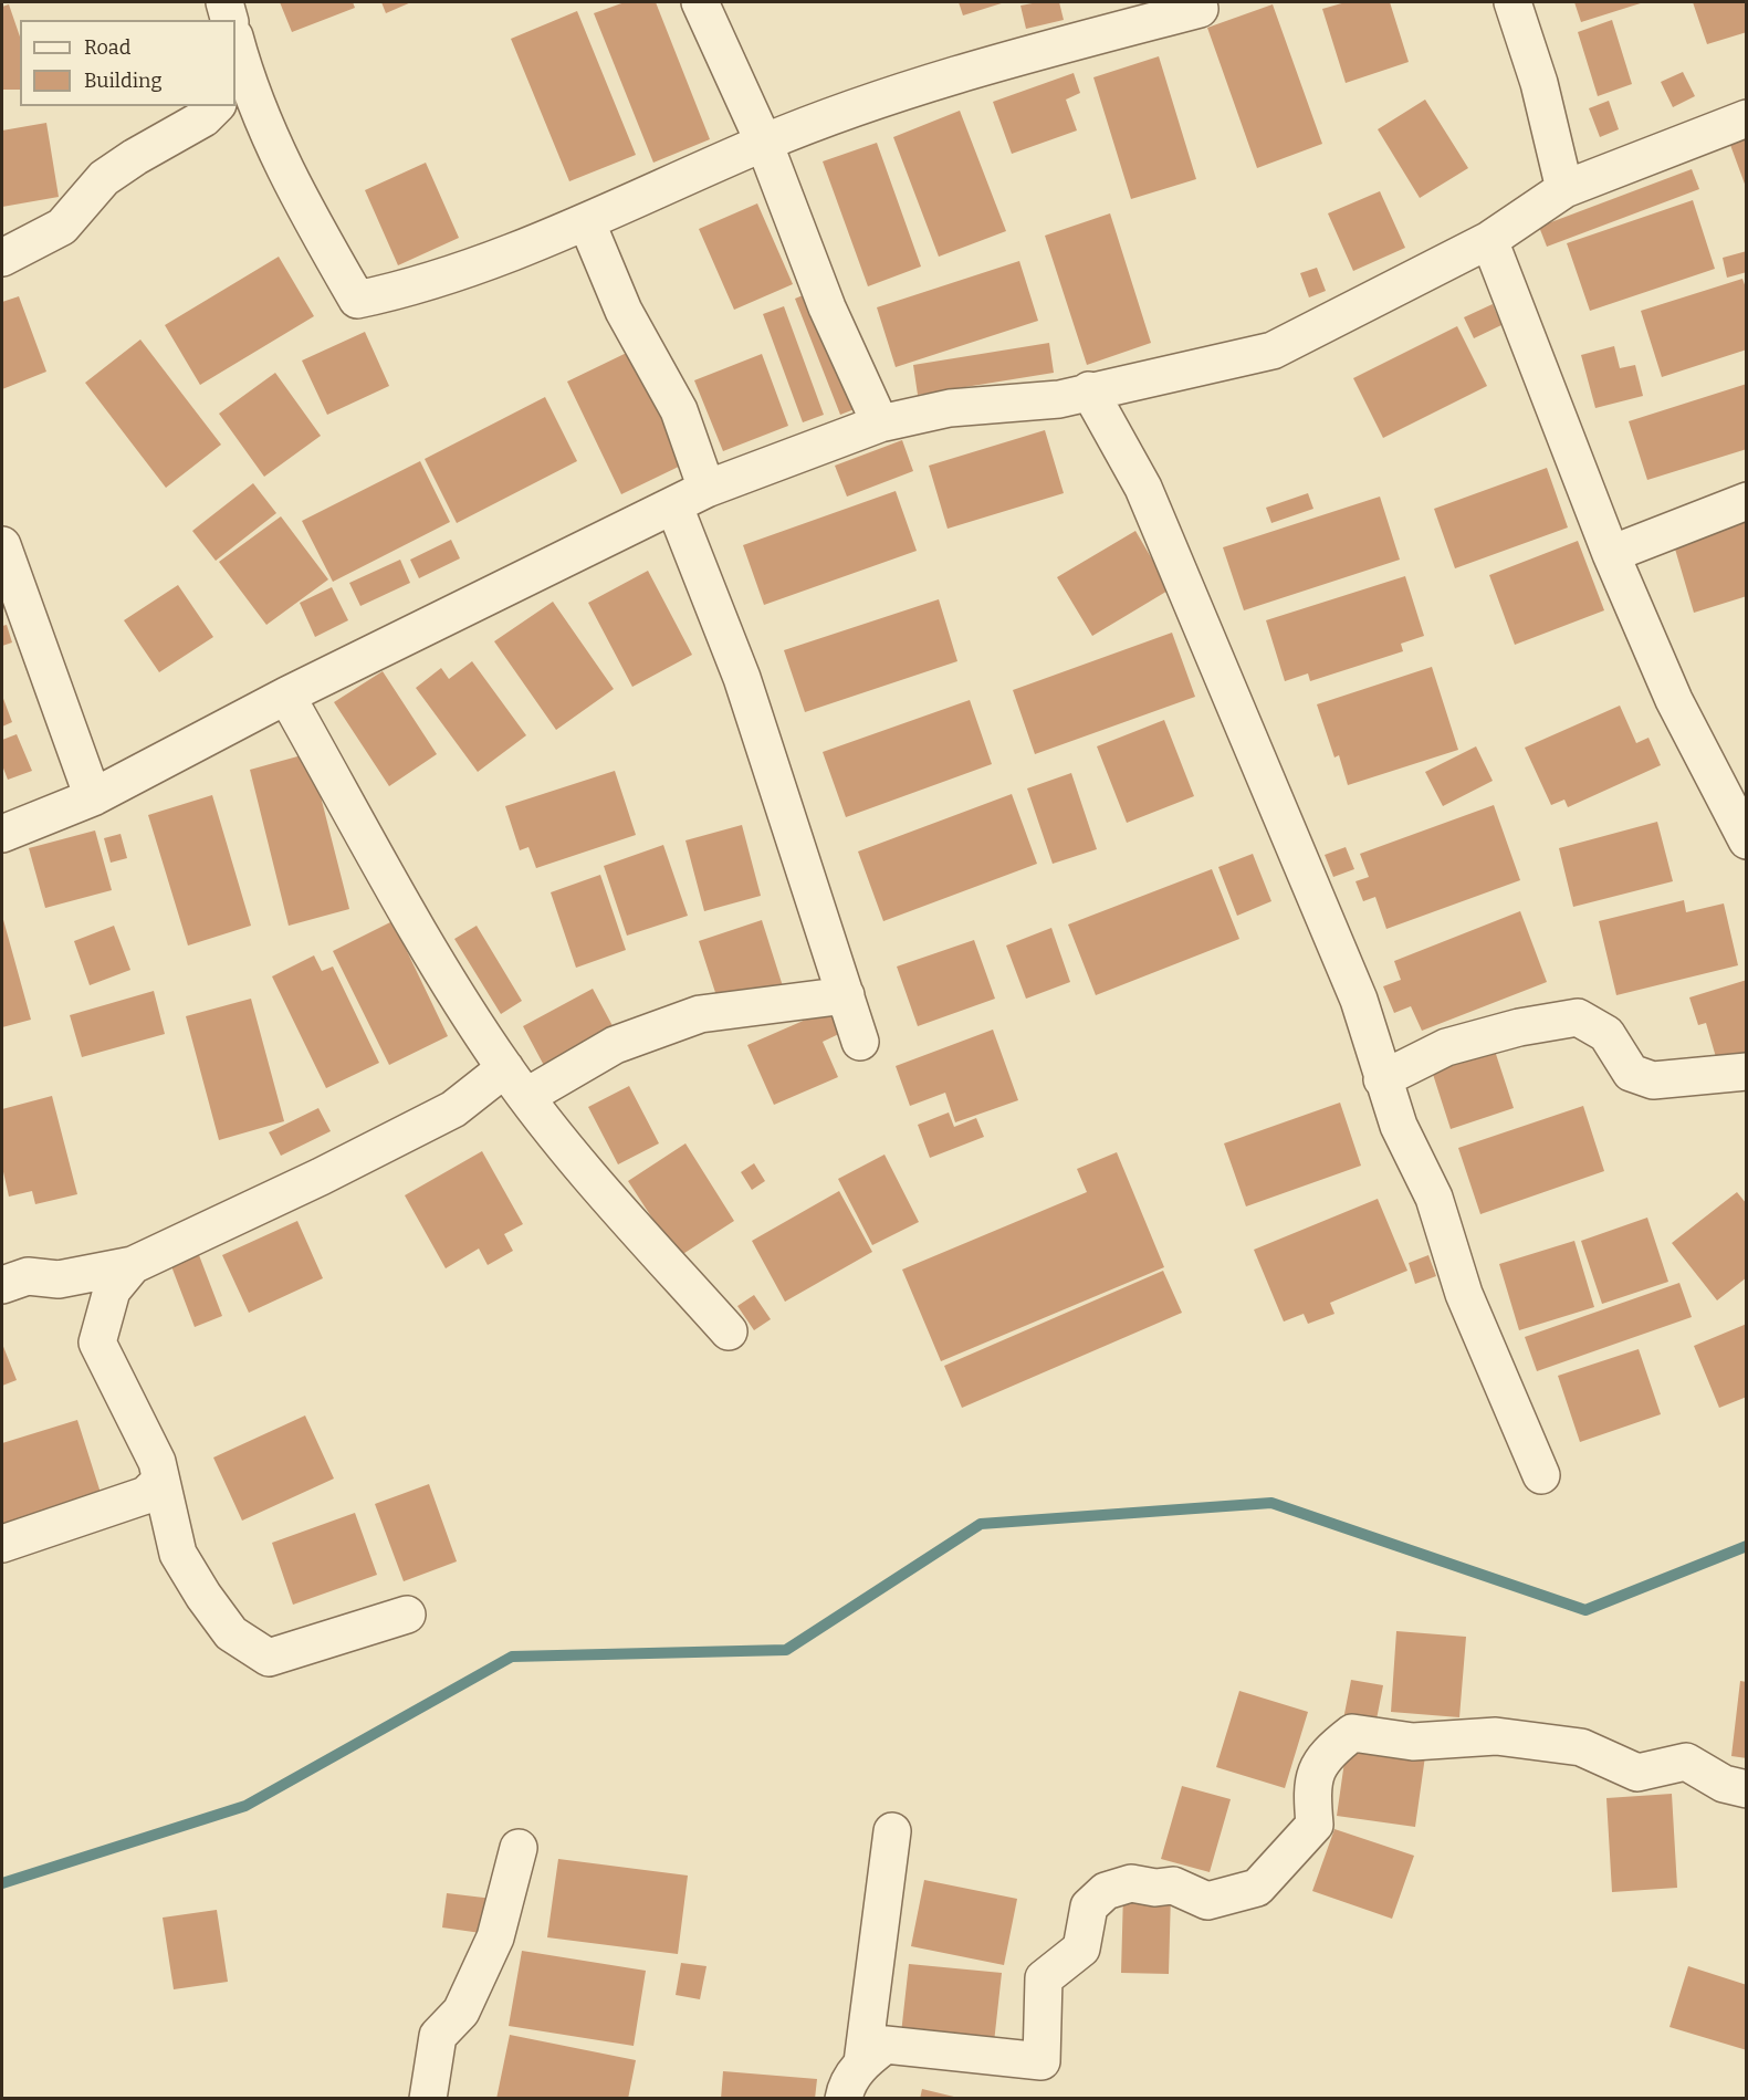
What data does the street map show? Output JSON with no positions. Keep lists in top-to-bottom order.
{
  "legend": ["Road", "Building"]
}
